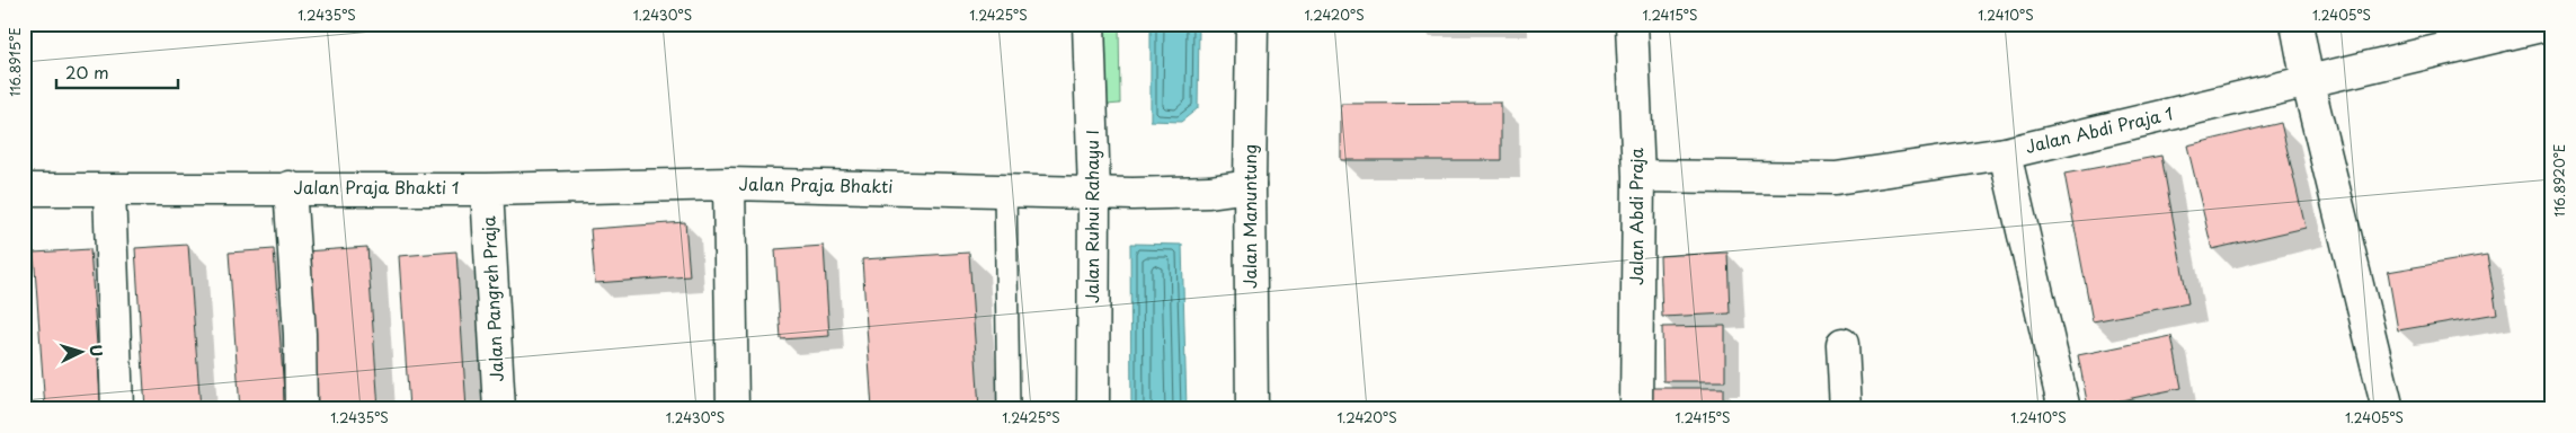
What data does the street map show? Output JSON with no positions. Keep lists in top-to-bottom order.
{
  "streets": {
    "street": [
      "Jalan Abdi Praja 1",
      "Jalan Praja Bhakti",
      "Jalan Praja Bhakti 1",
      "Jalan Ruhui Rahayu I",
      "Jalan Manuntung",
      "Jalan Abdi Praja",
      "Jalan Pangreh Praja"
    ]
  },
  "crossings": [
    ["Jalan Abdi Praja 1", "Jalan Abdi Praja"],
    ["Jalan Praja Bhakti", "Jalan Praja Bhakti 1"],
    ["Jalan Praja Bhakti", "Jalan Ruhui Rahayu I"],
    ["Jalan Praja Bhakti", "Jalan Manuntung"],
    ["Jalan Praja Bhakti 1", "Jalan Pangreh Praja"]
  ],
  "scale_bar": "20 m",
  "north": "right",
  "coordinates": [
    "1.2435°S",
    "1.2430°S",
    "1.2425°S",
    "1.2420°S",
    "1.2415°S",
    "1.2410°S",
    "1.2405°S",
    "116.8915°E",
    "116.8920°E"
  ]
}
